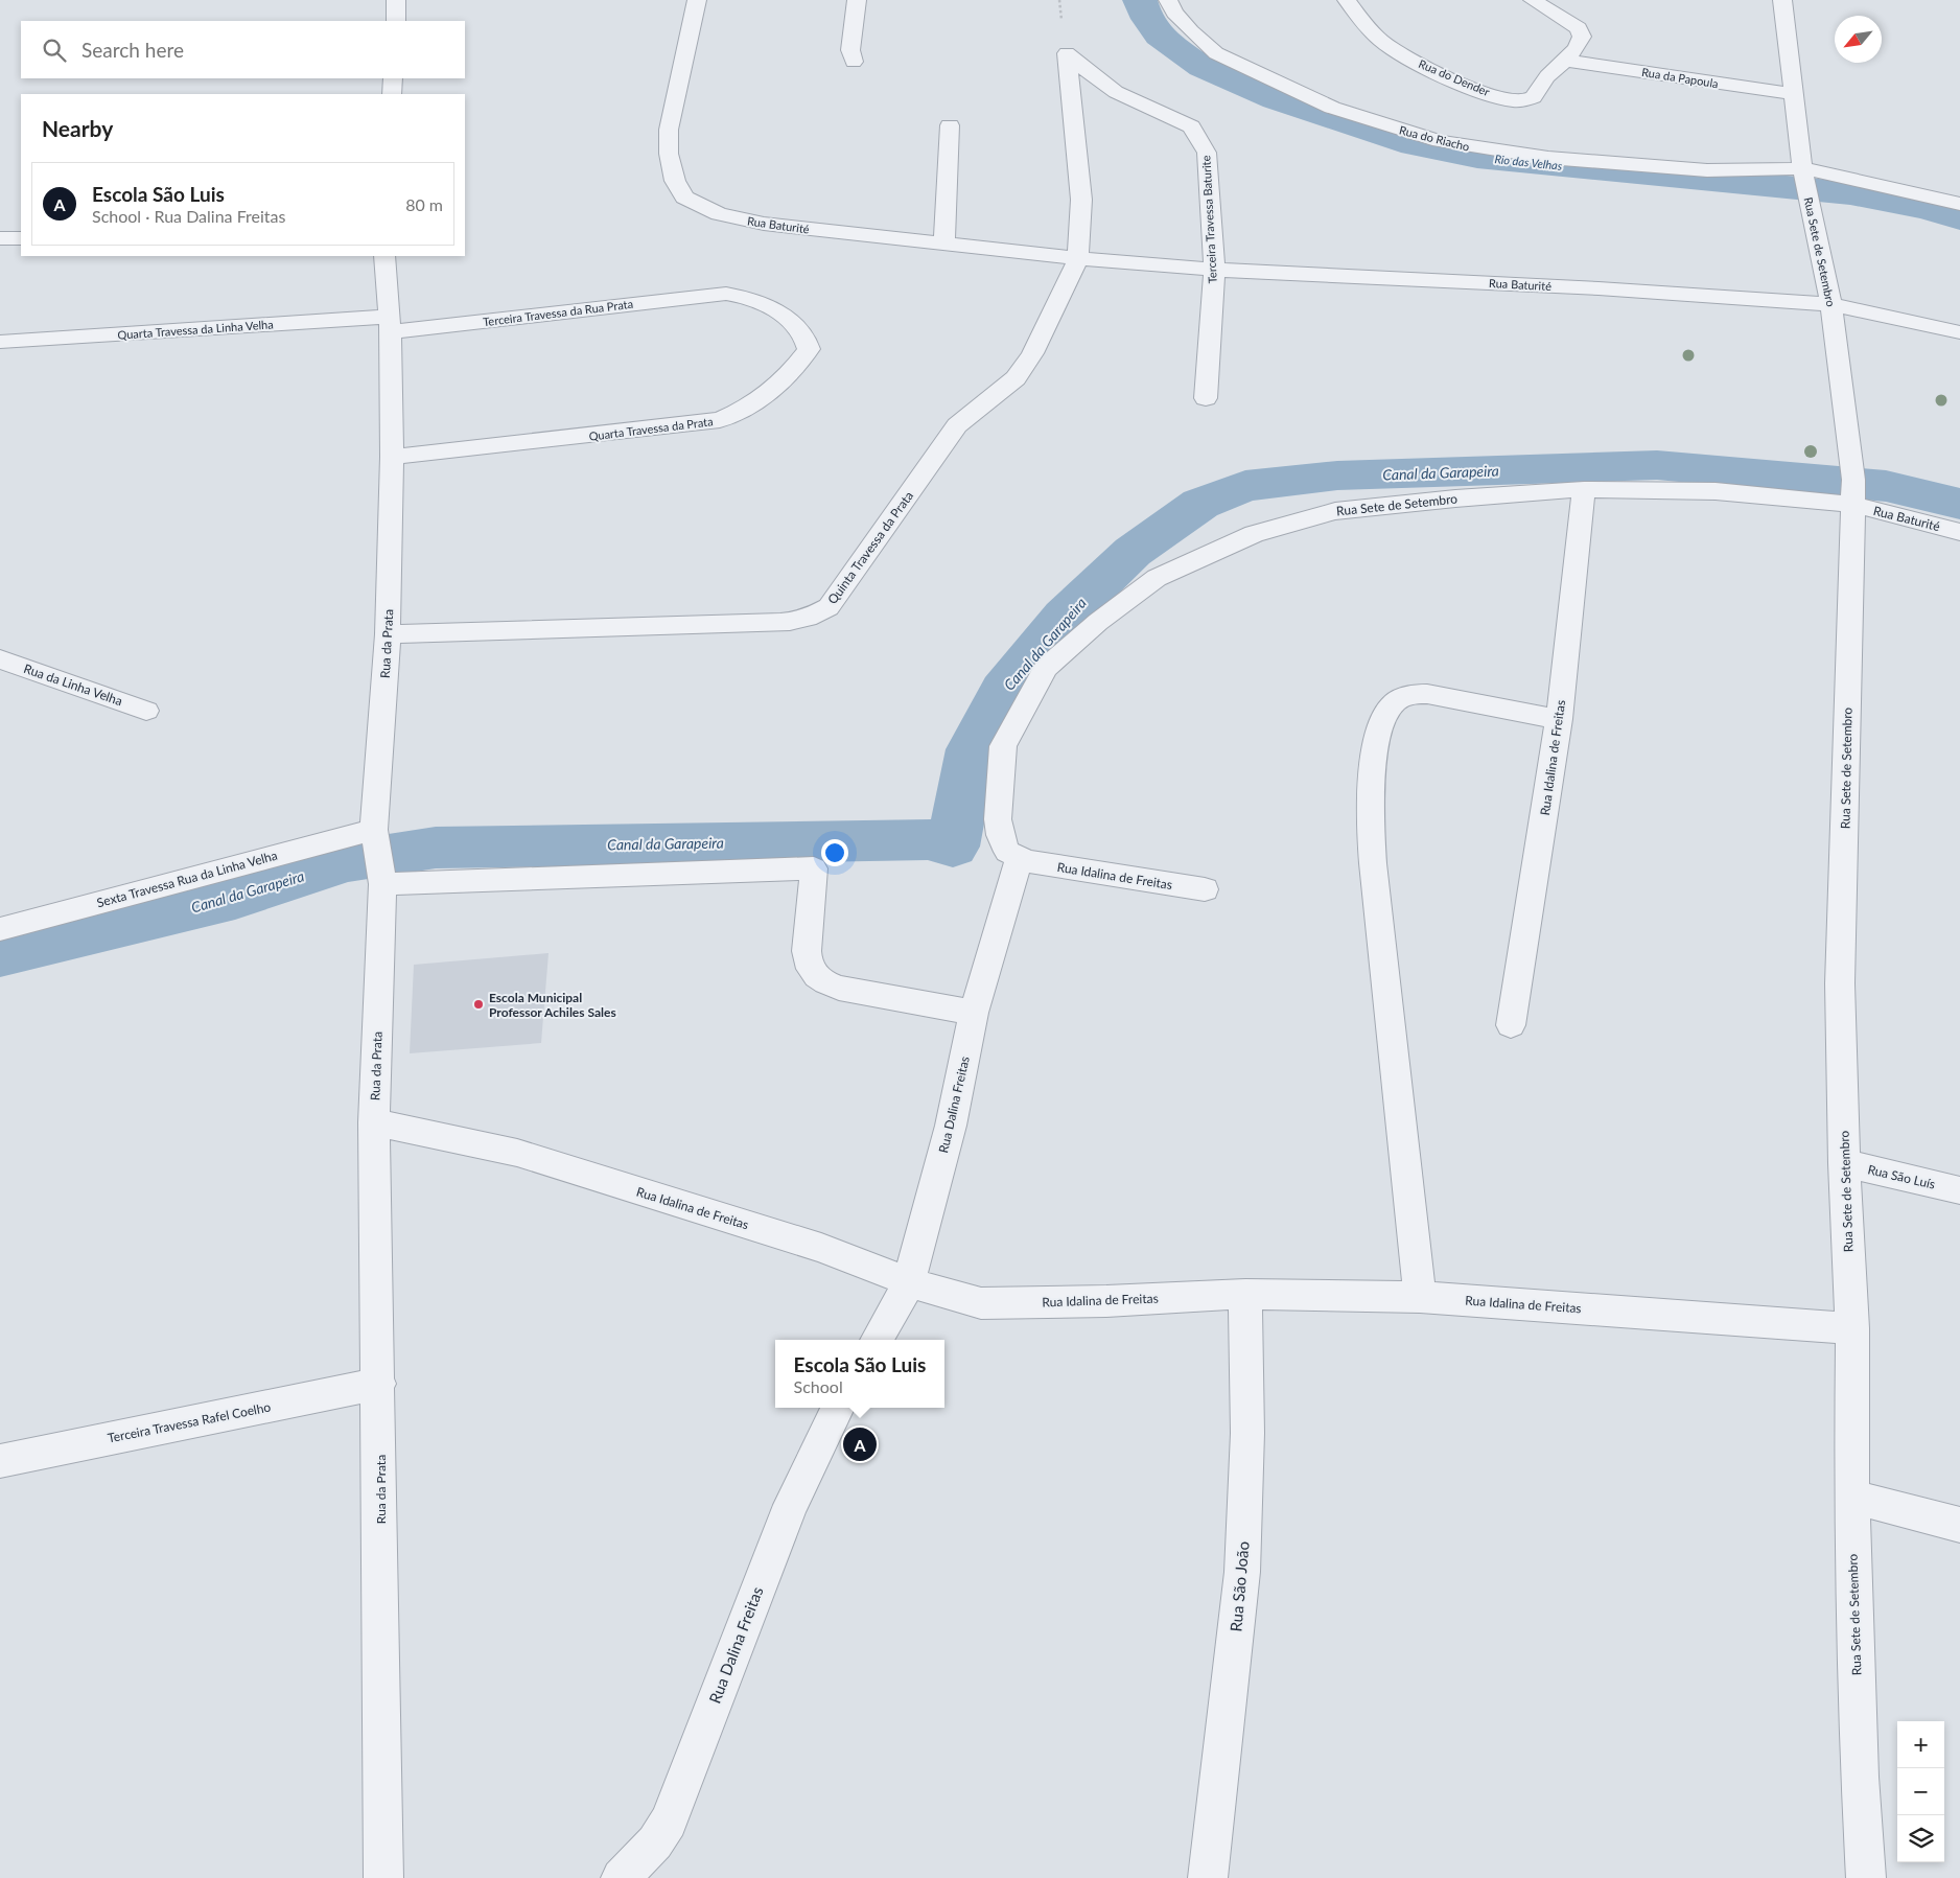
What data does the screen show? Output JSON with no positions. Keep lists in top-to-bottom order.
{
  "streets": {
    "street": [
      "Rua do Dender",
      "Rua da Papoula",
      "Rua do Riacho",
      "Terceira Travessa Baturite",
      "Rua Baturité",
      "Rua Sete de Setembro",
      "Terceira Travessa da Rua Prata",
      "Quarta Travessa da Linha Velha",
      "Quarta Travessa da Prata",
      "Quinta Travessa da Prata",
      "Rua da Prata",
      "Rua da Linha Velha",
      "Rua Idalina de Freitas",
      "Sexta Travessa Rua da Linha Velha",
      "Rua Dalina Freitas",
      "Rua São Luís",
      "Terceira Travessa Rafel Coelho",
      "Rua São João"
    ]
  },
  "crossings": [
    ["Rua do Dender", "Rua da Papoula"],
    ["Rua da Papoula", "Rua Sete de Setembro"],
    ["Rua do Riacho", "Rua Sete de Setembro"],
    ["Terceira Travessa Baturite", "Rua Baturité"],
    ["Terceira Travessa Baturite", "Quinta Travessa da Prata"],
    ["Rua Baturité", "Rua Sete de Setembro"],
    ["Rua Baturité", "Quinta Travessa da Prata"],
    ["Rua Sete de Setembro", "Rua Idalina de Freitas"],
    ["Rua Sete de Setembro", "Rua Dalina Freitas"],
    ["Rua Sete de Setembro", "Rua São Luís"],
    ["Terceira Travessa da Rua Prata", "Quarta Travessa da Linha Velha"],
    ["Terceira Travessa da Rua Prata", "Quarta Travessa da Prata"],
    ["Terceira Travessa da Rua Prata", "Rua da Prata"],
    ["Quarta Travessa da Linha Velha", "Rua da Prata"],
    ["Quarta Travessa da Prata", "Rua da Prata"],
    ["Quinta Travessa da Prata", "Rua da Prata"],
    ["Rua da Prata", "Rua Idalina de Freitas"],
    ["Rua da Prata", "Sexta Travessa Rua da Linha Velha"],
    ["Rua da Prata", "Terceira Travessa Rafel Coelho"],
    ["Rua Idalina de Freitas", "Rua Dalina Freitas"],
    ["Rua Idalina de Freitas", "Rua São João"],
    ["Sexta Travessa Rua da Linha Velha", "Rua Dalina Freitas"]
  ],
  "water": ["Rio das Velhas", "Canal da Garapeira"],
  "places": ["Escola Municipal Professor Achiles Sales"],
  "north": "bottom left",
  "page": {
    "search": "Search here",
    "heading": "Nearby",
    "list": [
      {
        "mark": "A",
        "name": "Escola São Luis",
        "note": "School · Rua Dalina Freitas",
        "value": "80 m"
      }
    ],
    "popup": ["Escola São Luis", "School"],
    "pins": "A",
    "map_buttons": ["+", "−"]
  }
}
